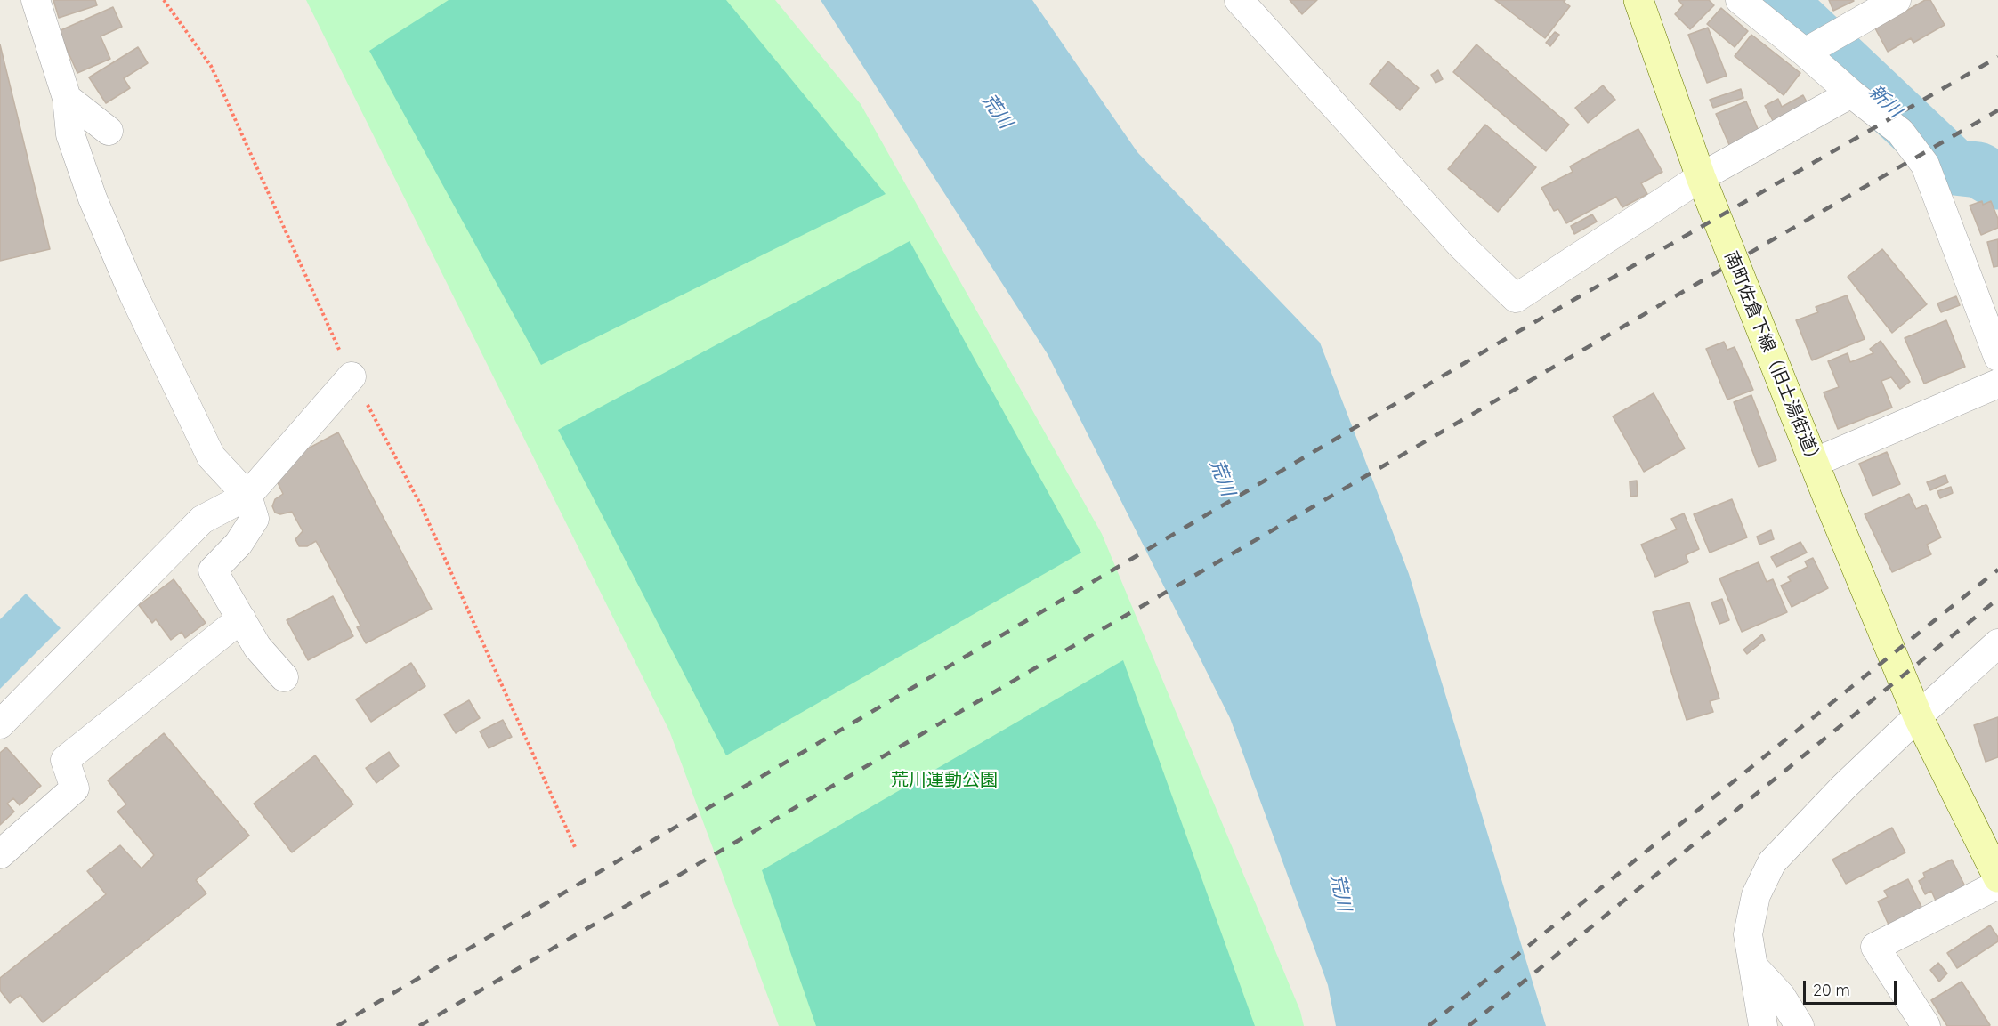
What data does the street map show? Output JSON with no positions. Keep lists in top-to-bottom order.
{
  "streets": {
    "street": ["南町佐倉下線（旧土湯街道）"]
  },
  "water": ["新川", "荒川"],
  "parks": ["荒川運動公園"],
  "scale_bar": "20 m"
}
